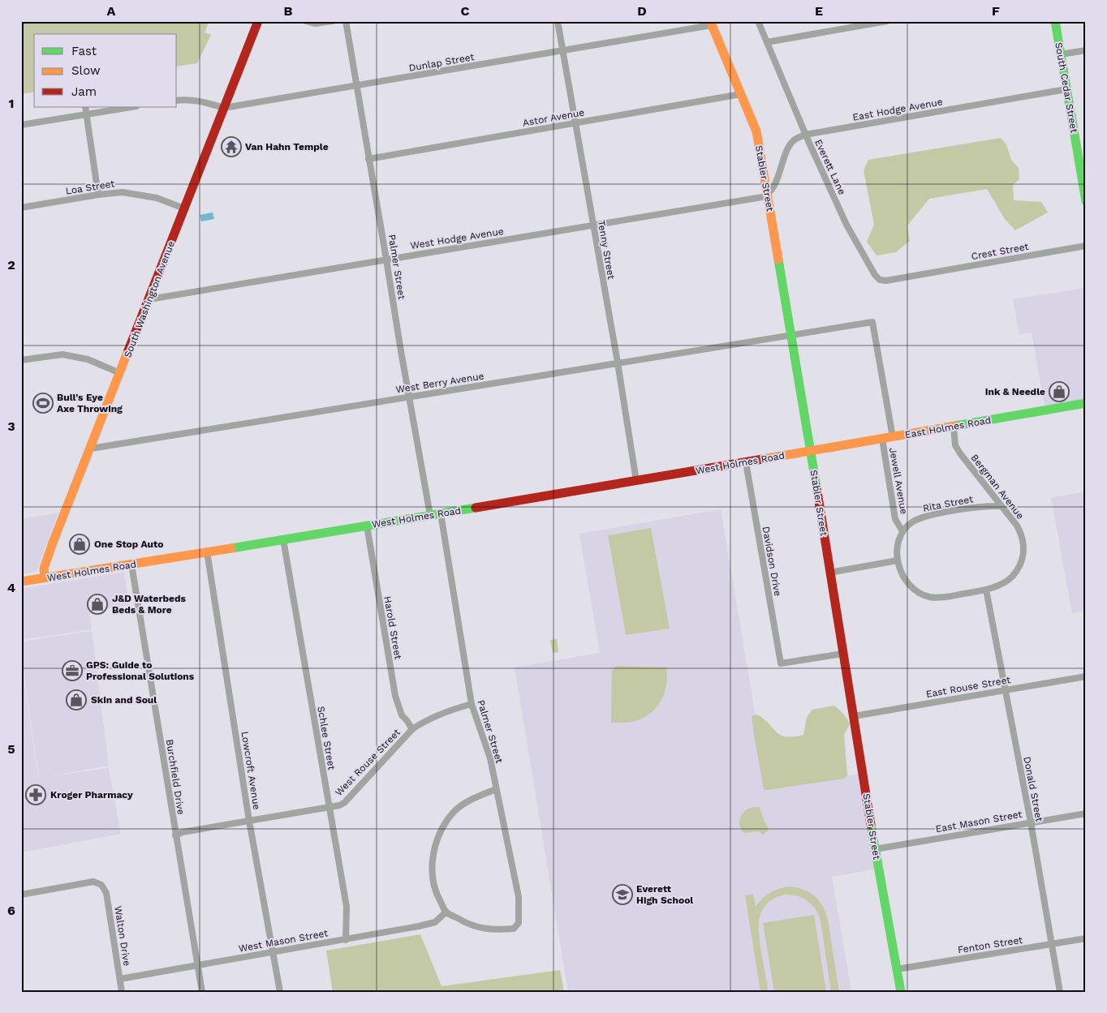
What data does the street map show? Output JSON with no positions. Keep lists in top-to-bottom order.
{
  "streets": {
    "street": [
      "Dunlap Street",
      "South Cedar Street",
      "East Hodge Avenue",
      "Astor Avenue",
      "Everett Lane",
      "Stabler Street",
      "Loa Street",
      "West Hodge Avenue",
      "Tenny Street",
      "Crest Street",
      "Palmer Street",
      "South Washington Avenue",
      "West Berry Avenue",
      "East Holmes Road",
      "West Holmes Road",
      "Jewell Avenue",
      "Bergman Avenue",
      "Rita Street",
      "Davidson Drive",
      "Harold Street",
      "East Rouse Street",
      "Schlee Street",
      "West Rouse Street",
      "Lowcroft Avenue",
      "Burchfield Drive",
      "Donald Street",
      "East Mason Street",
      "Walton Drive",
      "West Mason Street",
      "Fenton Street"
    ]
  },
  "crossings": [
    ["Dunlap Street", "Stabler Street"],
    ["Dunlap Street", "Tenny Street"],
    ["Dunlap Street", "Palmer Street"],
    ["Dunlap Street", "South Washington Avenue"],
    ["South Cedar Street", "East Hodge Avenue"],
    ["East Hodge Avenue", "Everett Lane"],
    ["Astor Avenue", "Stabler Street"],
    ["Astor Avenue", "Tenny Street"],
    ["Astor Avenue", "Palmer Street"],
    ["Everett Lane", "Crest Street"],
    ["Stabler Street", "West Hodge Avenue"],
    ["Stabler Street", "West Berry Avenue"],
    ["Stabler Street", "East Holmes Road"],
    ["Stabler Street", "West Holmes Road"],
    ["Stabler Street", "Davidson Drive"],
    ["Stabler Street", "East Rouse Street"],
    ["Stabler Street", "East Mason Street"],
    ["Stabler Street", "Fenton Street"],
    ["Loa Street", "South Washington Avenue"],
    ["West Hodge Avenue", "Tenny Street"],
    ["West Hodge Avenue", "Palmer Street"],
    ["West Hodge Avenue", "South Washington Avenue"],
    ["Tenny Street", "West Berry Avenue"],
    ["Tenny Street", "West Holmes Road"],
    ["Palmer Street", "West Berry Avenue"],
    ["Palmer Street", "West Holmes Road"],
    ["Palmer Street", "West Rouse Street"],
    ["Palmer Street", "West Mason Street"],
    ["South Washington Avenue", "West Berry Avenue"],
    ["South Washington Avenue", "West Holmes Road"],
    ["West Berry Avenue", "Jewell Avenue"],
    ["East Holmes Road", "West Holmes Road"],
    ["East Holmes Road", "Jewell Avenue"],
    ["East Holmes Road", "Bergman Avenue"],
    ["West Holmes Road", "Davidson Drive"],
    ["West Holmes Road", "Harold Street"],
    ["West Holmes Road", "Schlee Street"],
    ["West Holmes Road", "Lowcroft Avenue"],
    ["West Holmes Road", "Burchfield Drive"],
    ["Jewell Avenue", "Bergman Avenue"],
    ["Jewell Avenue", "Rita Street"],
    ["Jewell Avenue", "Donald Street"],
    ["Bergman Avenue", "Rita Street"],
    ["Bergman Avenue", "Donald Street"],
    ["Rita Street", "Donald Street"],
    ["Harold Street", "West Rouse Street"],
    ["East Rouse Street", "Donald Street"],
    ["Schlee Street", "West Rouse Street"],
    ["Schlee Street", "West Mason Street"],
    ["West Rouse Street", "Lowcroft Avenue"],
    ["West Rouse Street", "Burchfield Drive"],
    ["Lowcroft Avenue", "West Mason Street"],
    ["Burchfield Drive", "West Mason Street"],
    ["Donald Street", "East Mason Street"],
    ["Donald Street", "Fenton Street"],
    ["Walton Drive", "West Mason Street"]
  ],
  "places": {
    "temple": ["Van Hahn Temple"],
    "shop": [
      "Ink & Needle",
      "One Stop Auto",
      "J&D Waterbeds Beds & More",
      "Skin and Soul"
    ],
    "sports": ["Bull's Eye Axe Throwing"],
    "office": ["GPS: Guide to Professional Solutions"],
    "pharmacy": ["Kroger Pharmacy"],
    "school or university": ["Everett High School"]
  },
  "legend": ["Fast", "Slow", "Jam"],
  "grid": {
    "columns": [
      "A",
      "B",
      "C",
      "D",
      "E",
      "F"
    ],
    "rows": [
      "1",
      "2",
      "3",
      "4",
      "5",
      "6"
    ]
  }
}
